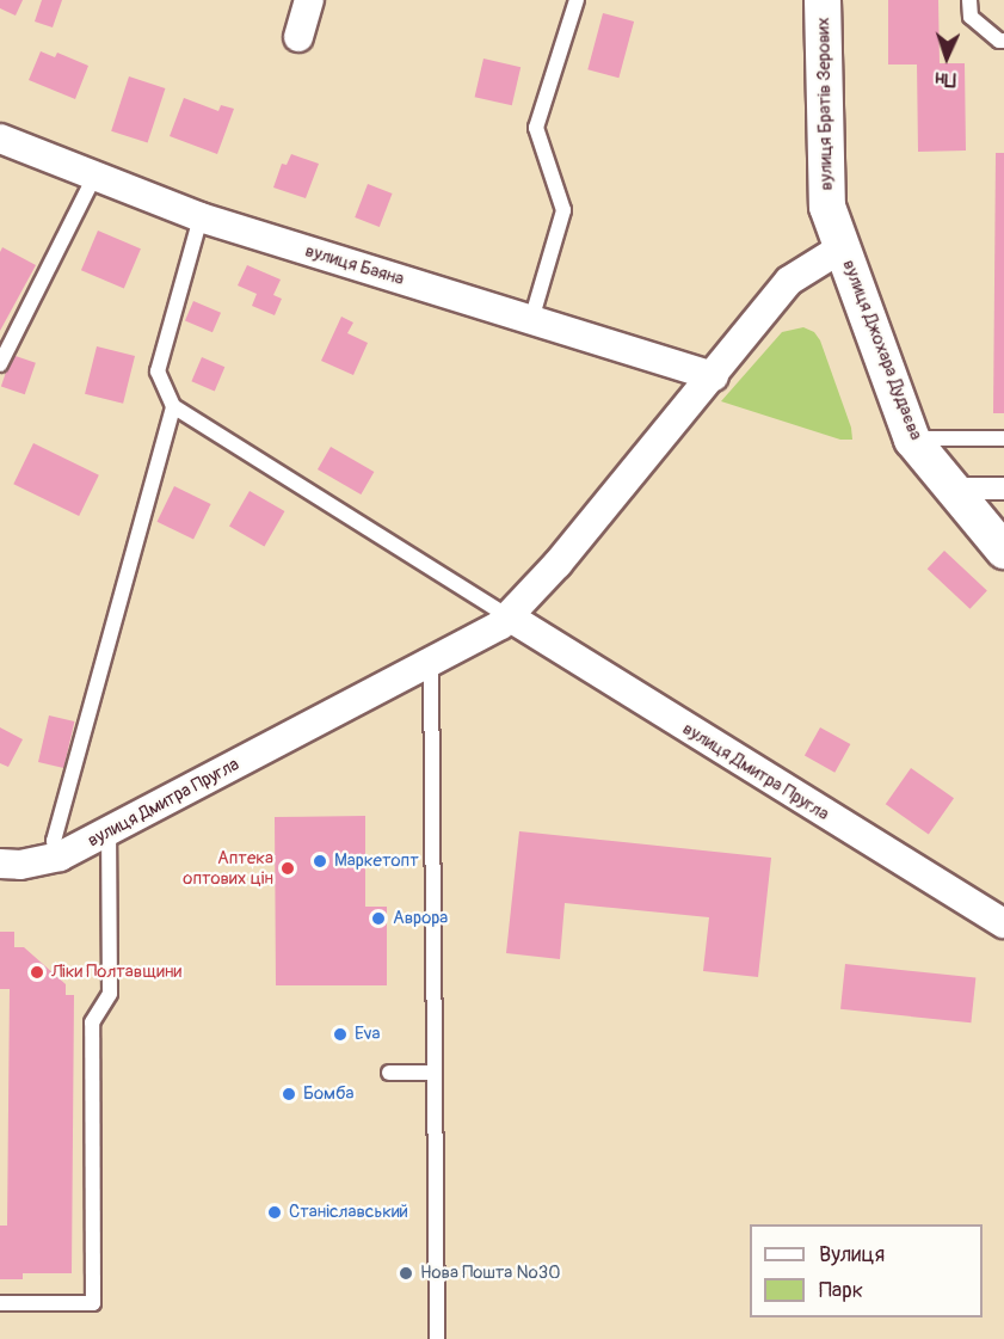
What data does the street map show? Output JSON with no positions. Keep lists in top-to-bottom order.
{
  "streets": {
    "street": [
      "вулиця Братів Зерових",
      "вулиця Баяна",
      "вулиця Джохара Дудаєва",
      "вулиця Дмитра Пругла"
    ]
  },
  "crossings": [
    ["вулиця Братів Зерових", "вулиця Джохара Дудаєва"],
    ["вулиця Братів Зерових", "вулиця Дмитра Пругла"],
    ["вулиця Баяна", "вулиця Дмитра Пругла"],
    ["вулиця Джохара Дудаєва", "вулиця Дмитра Пругла"]
  ],
  "places": [
    "Маркетопт",
    "Аптека оптових цін",
    "Аврора",
    "Ліки Полтавщини",
    "Eva",
    "Бомба",
    "Станіславський",
    "Нова Пошта №30"
  ],
  "legend": ["Вулиця", "Парк"],
  "north": "bottom"
}
